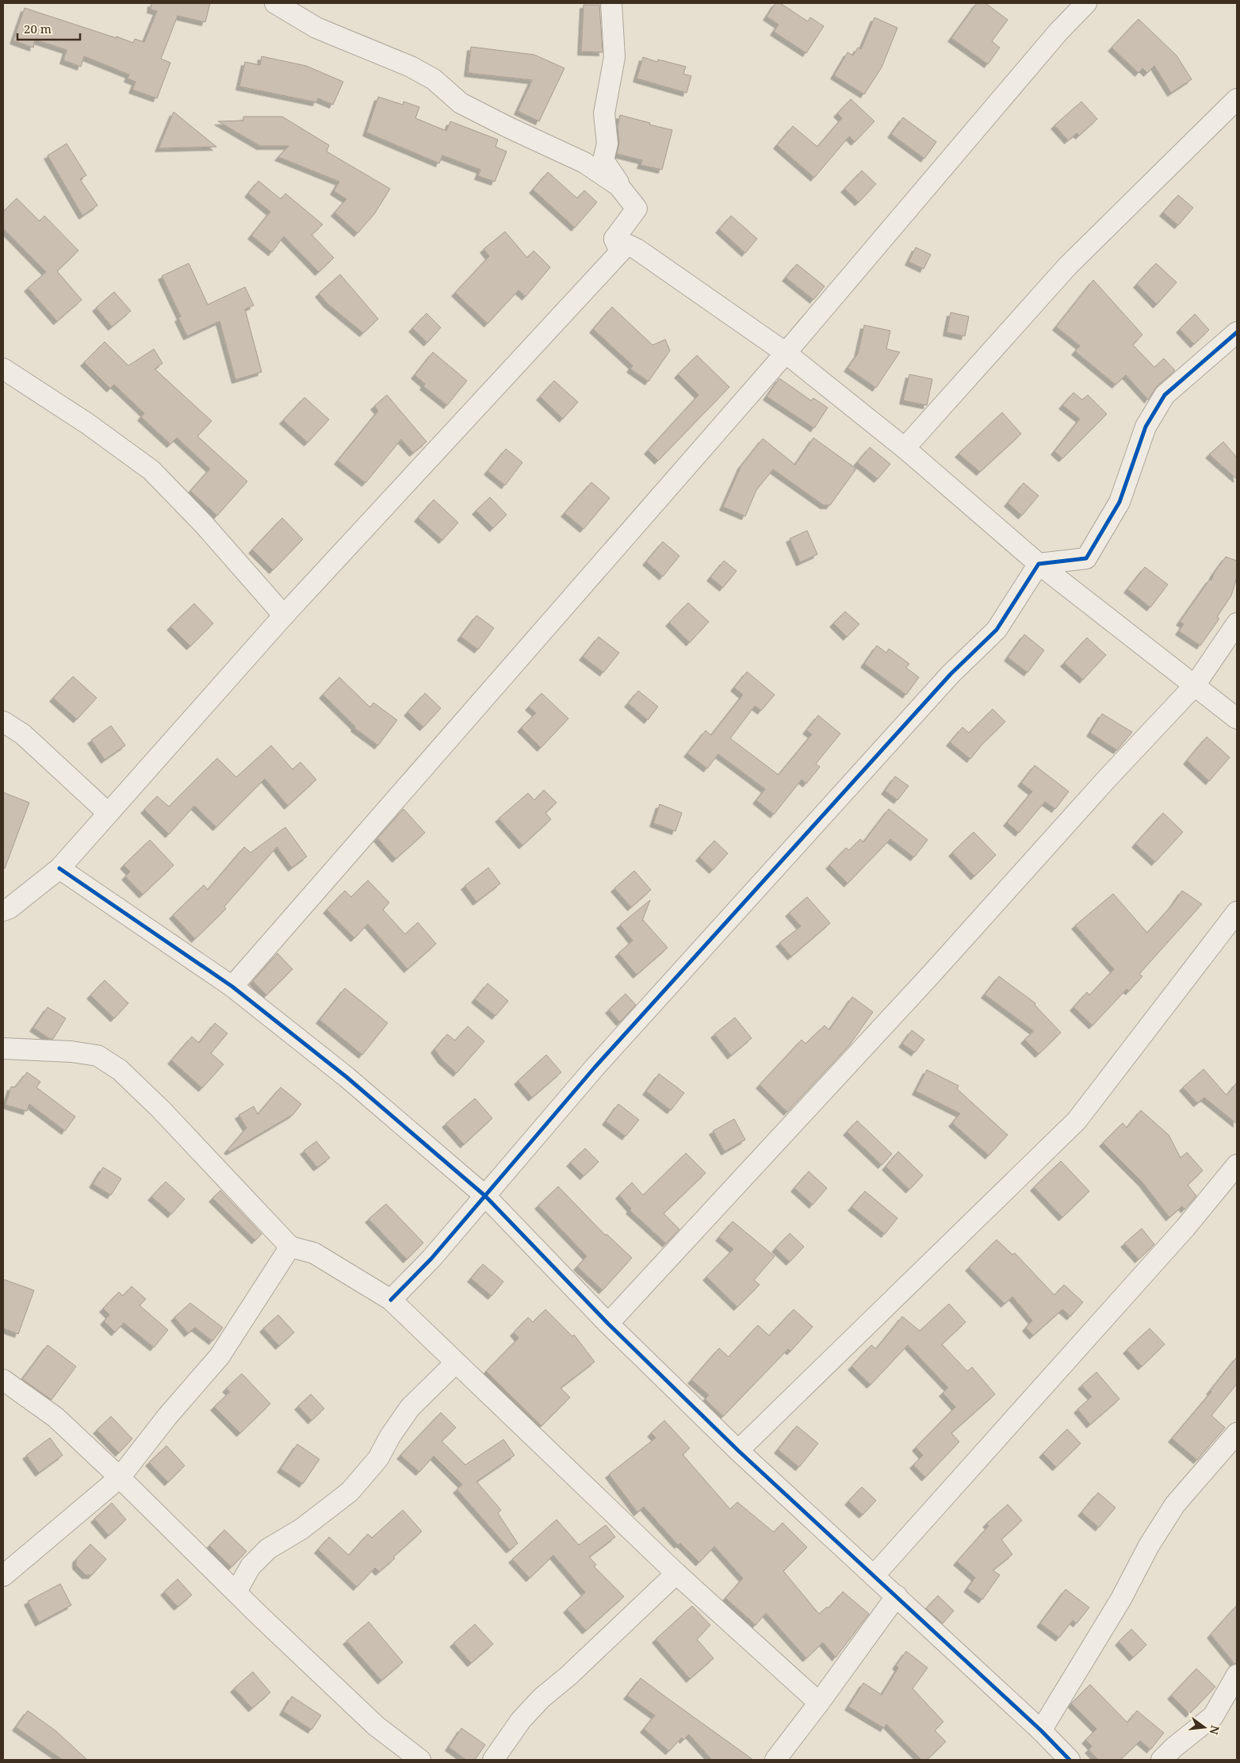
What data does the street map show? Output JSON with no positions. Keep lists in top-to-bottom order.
{
  "scale_bar": "20 m",
  "north": "right"
}
